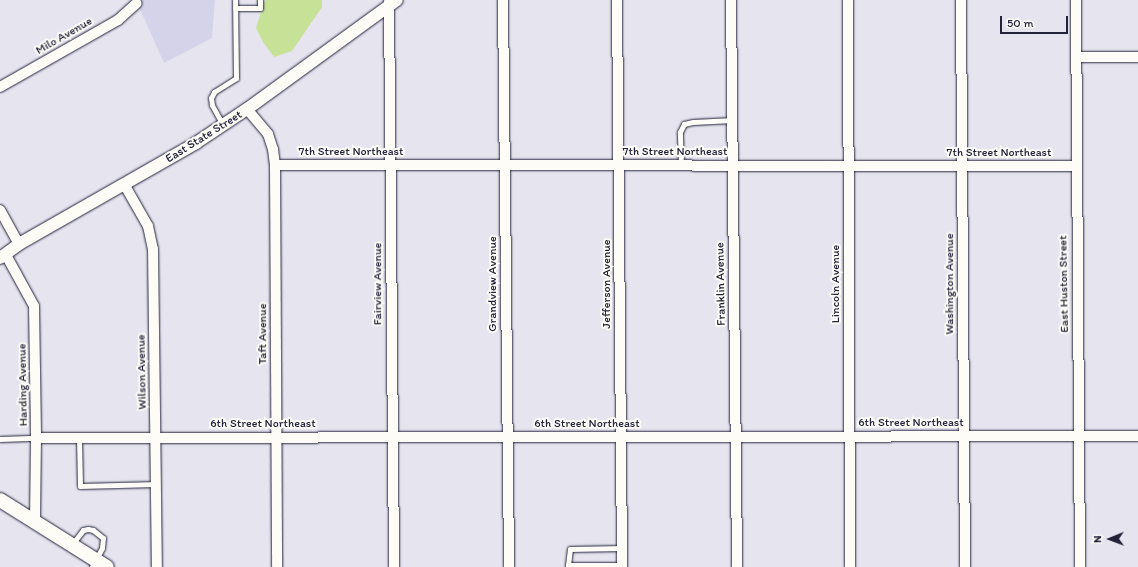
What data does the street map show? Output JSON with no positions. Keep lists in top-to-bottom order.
{
  "streets": {
    "street": [
      "Milo Avenue",
      "East State Street",
      "7th Street Northeast",
      "Fairview Avenue",
      "Grandview Avenue",
      "Jefferson Avenue",
      "Franklin Avenue",
      "Lincoln Avenue",
      "Washington Avenue",
      "East Huston Street",
      "Taft Avenue",
      "Wilson Avenue",
      "Harding Avenue",
      "6th Street Northeast"
    ]
  },
  "crossings": [
    ["East State Street", "Fairview Avenue"],
    ["East State Street", "Taft Avenue"],
    ["East State Street", "Wilson Avenue"],
    ["East State Street", "Harding Avenue"],
    ["7th Street Northeast", "Fairview Avenue"],
    ["7th Street Northeast", "Grandview Avenue"],
    ["7th Street Northeast", "Jefferson Avenue"],
    ["7th Street Northeast", "Franklin Avenue"],
    ["7th Street Northeast", "Lincoln Avenue"],
    ["7th Street Northeast", "Washington Avenue"],
    ["7th Street Northeast", "East Huston Street"],
    ["7th Street Northeast", "Taft Avenue"],
    ["Fairview Avenue", "6th Street Northeast"],
    ["Grandview Avenue", "6th Street Northeast"],
    ["Jefferson Avenue", "6th Street Northeast"],
    ["Franklin Avenue", "6th Street Northeast"],
    ["Lincoln Avenue", "6th Street Northeast"],
    ["Washington Avenue", "6th Street Northeast"],
    ["East Huston Street", "6th Street Northeast"],
    ["Taft Avenue", "6th Street Northeast"],
    ["Wilson Avenue", "6th Street Northeast"],
    ["Harding Avenue", "6th Street Northeast"]
  ],
  "scale_bar": "50 m",
  "north": "left"
}
